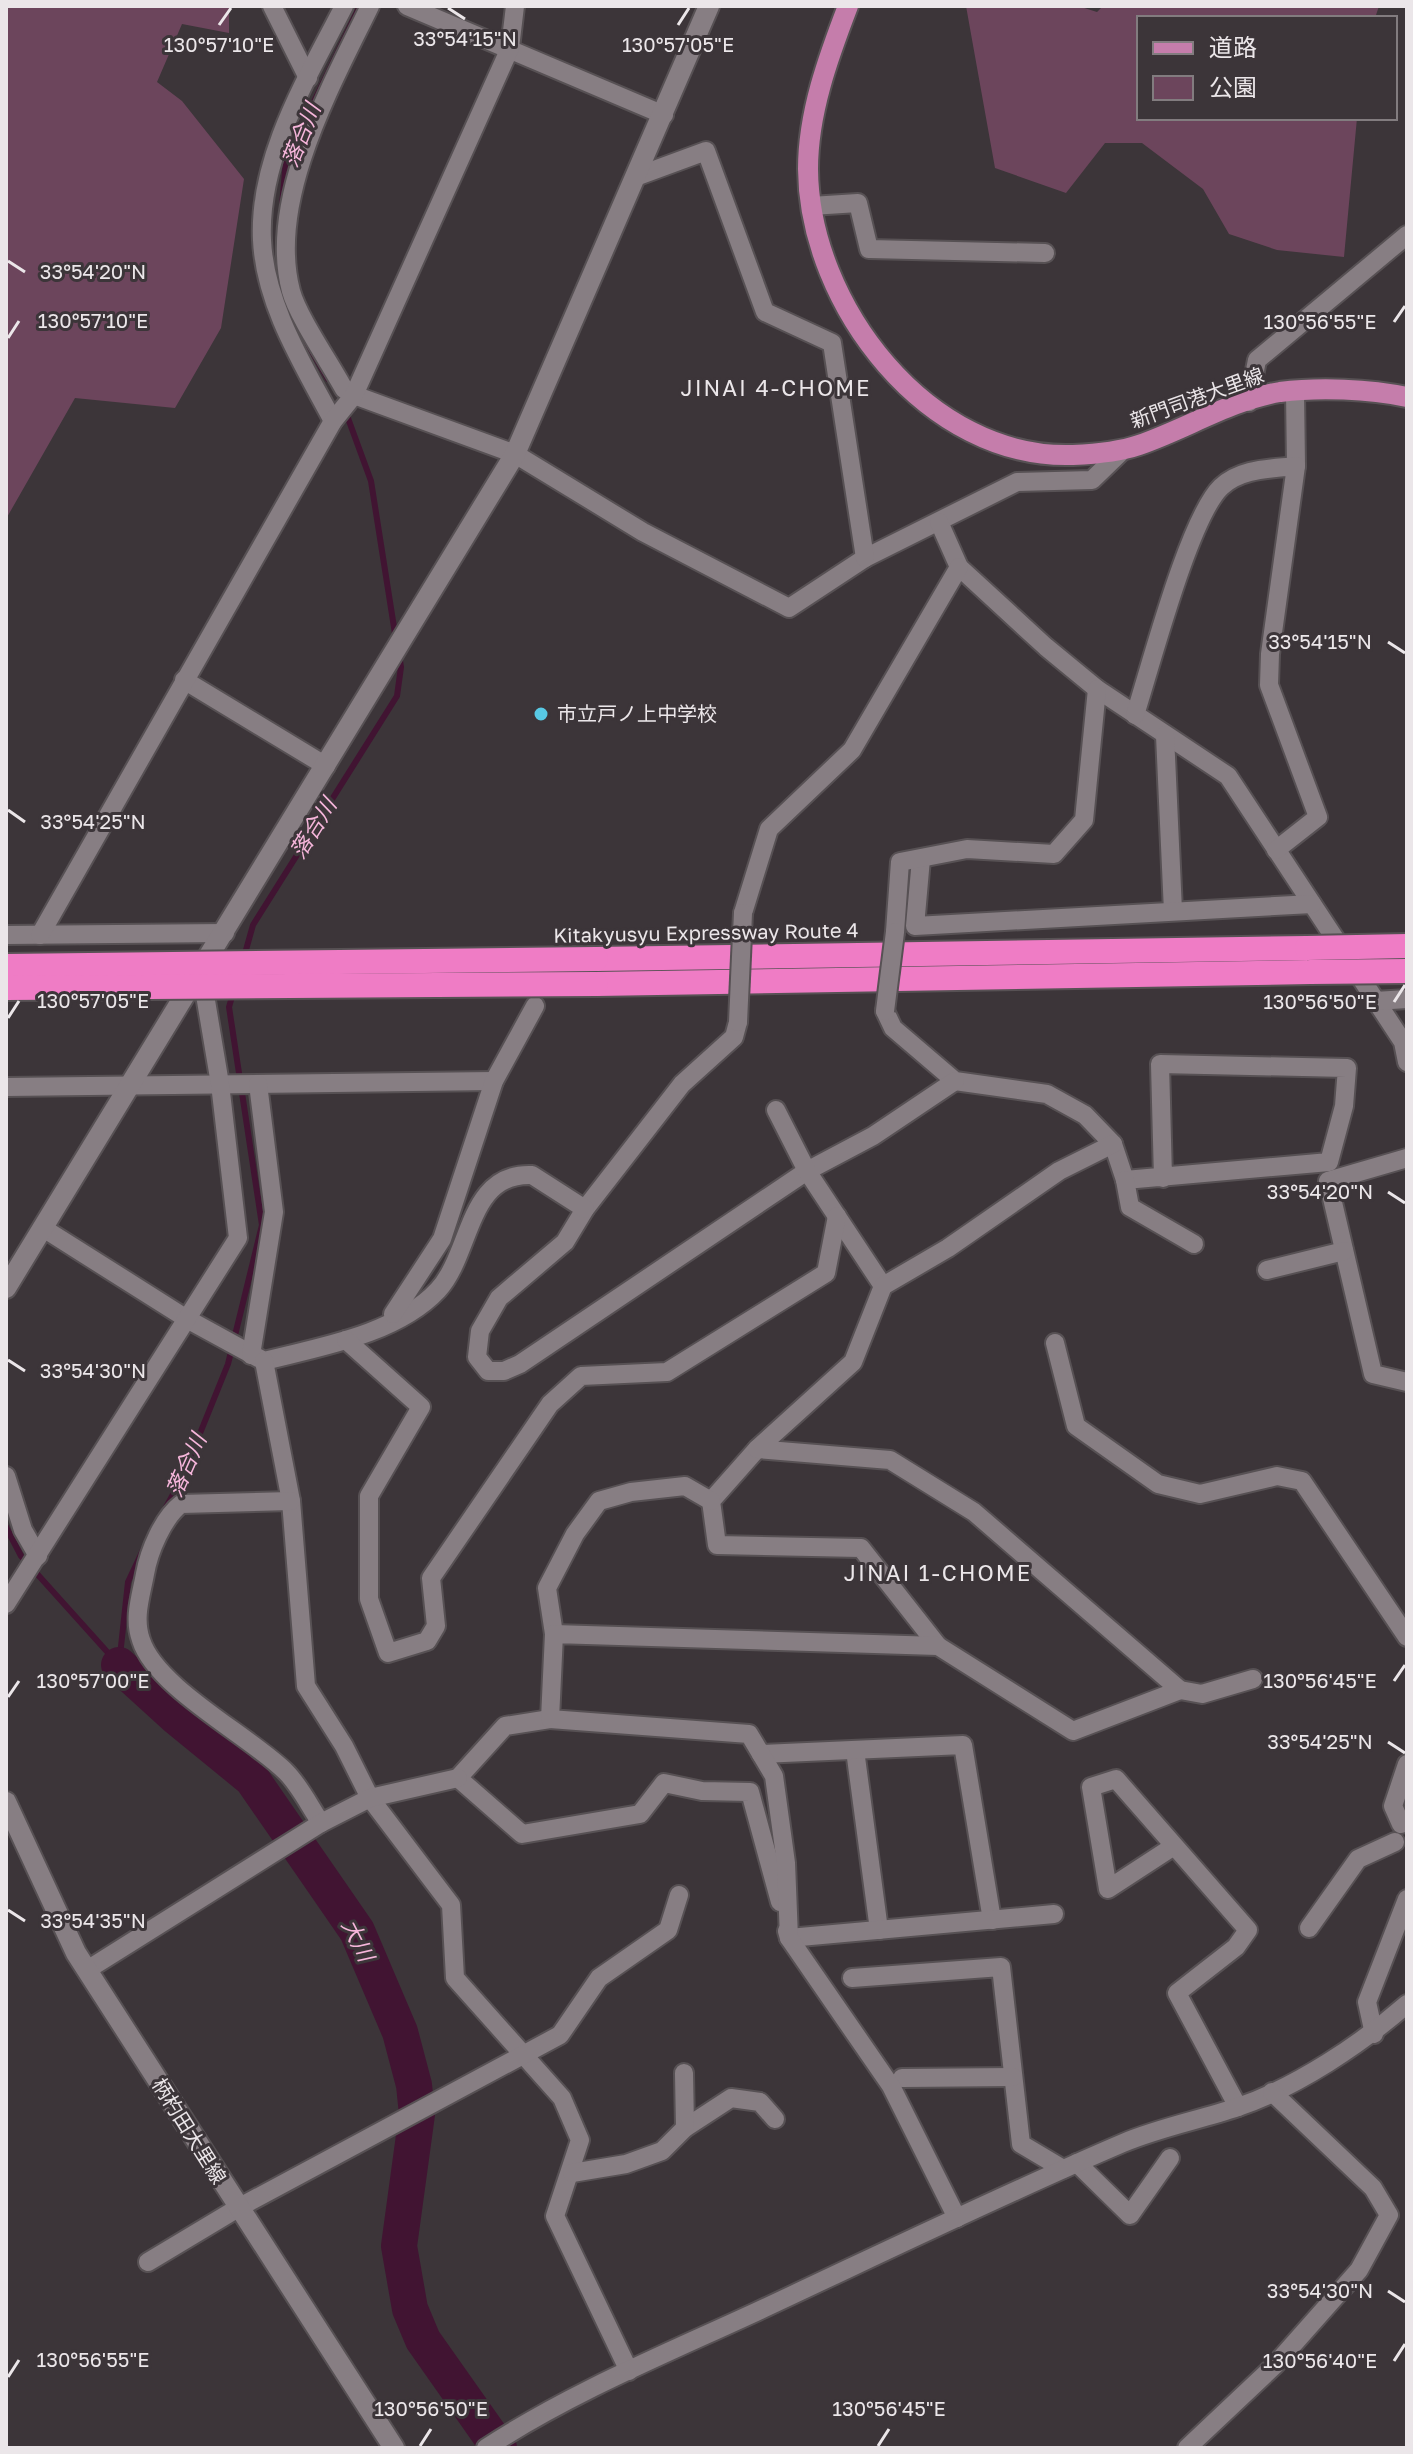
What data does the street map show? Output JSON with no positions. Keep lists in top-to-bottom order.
{
  "streets": {
    "highway": ["Kitakyusyu Expressway Route 4"],
    "main road": ["新門司港大里線"],
    "street": ["柄杓田大里線"]
  },
  "districts": ["JINAI 4-CHOME", "JINAI 1-CHOME"],
  "water": ["落合川", "大川"],
  "places": ["市立戸ノ上中学校"],
  "legend": ["道路", "公園"],
  "coordinates": [
    "33°54'15\"N",
    "130°57'10\"E",
    "130°57'05\"E",
    "33°54'20\"N",
    "130°56'55\"E",
    "33°54'25\"N",
    "130°56'50\"E",
    "33°54'30\"N",
    "130°57'00\"E",
    "130°56'45\"E",
    "33°54'35\"N",
    "130°56'40\"E"
  ]
}
